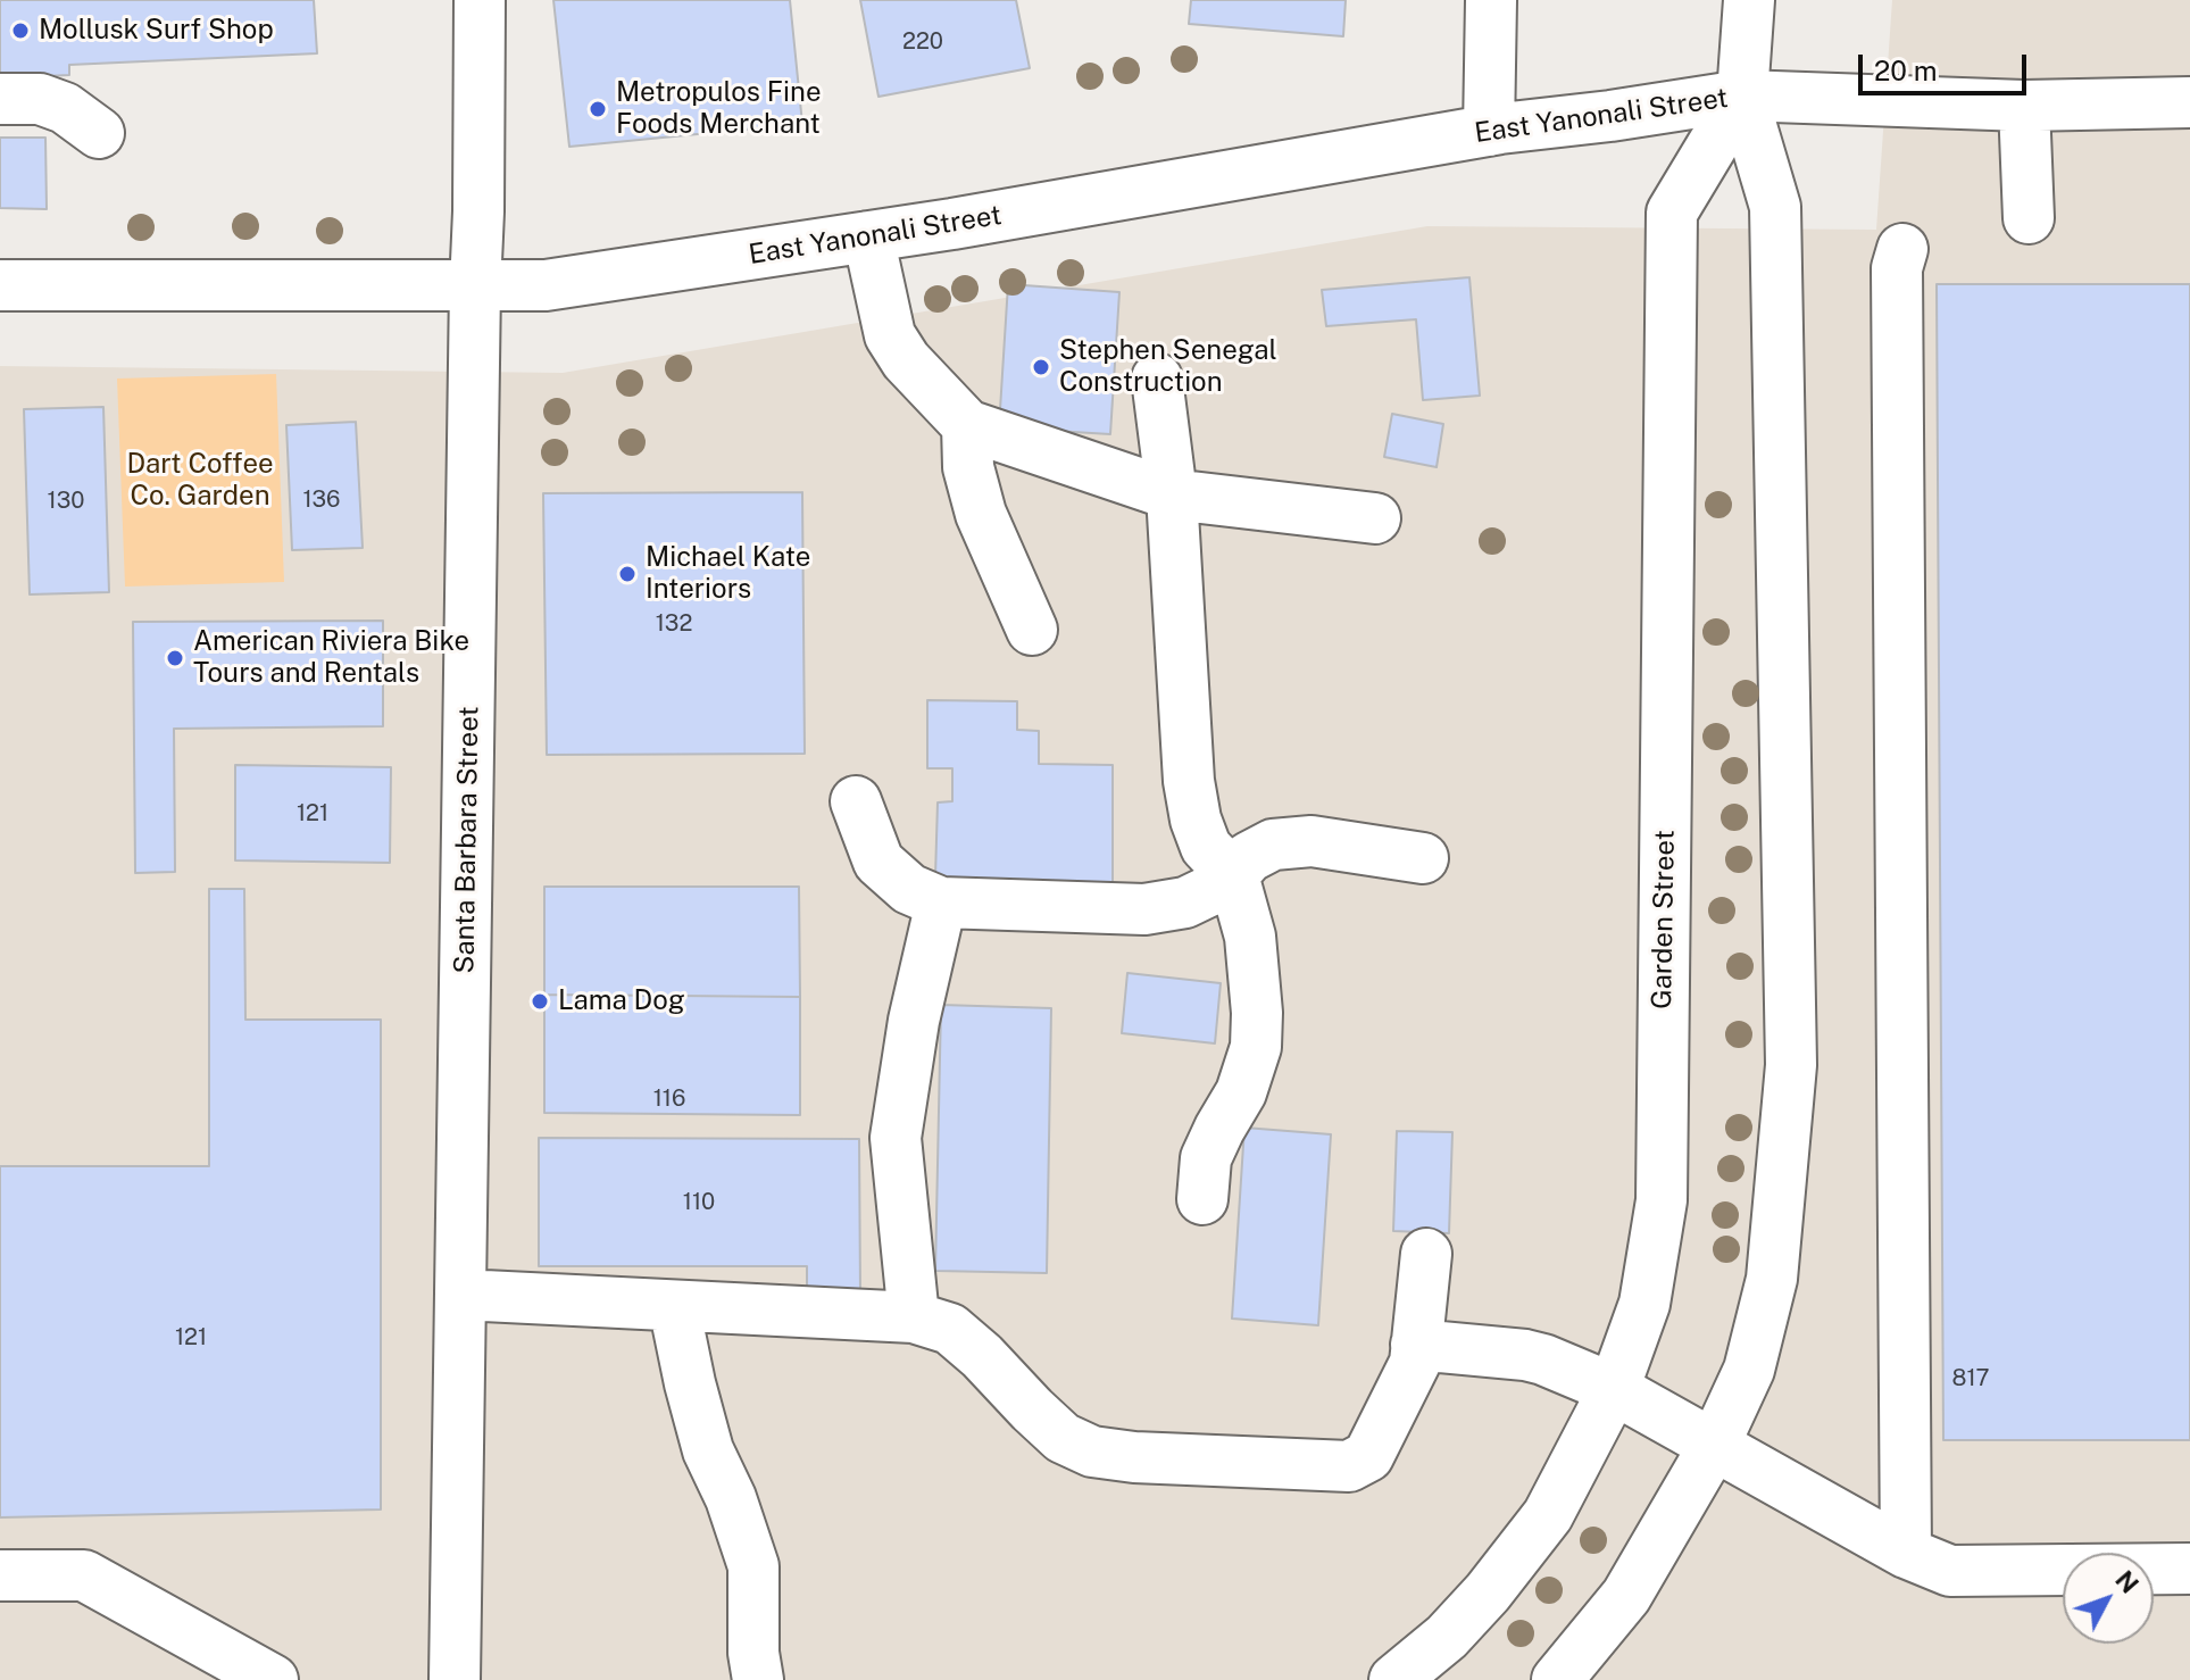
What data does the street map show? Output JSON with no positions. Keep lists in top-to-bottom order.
{
  "streets": {
    "street": ["East Yanonali Street", "Santa Barbara Street", "Garden Street"]
  },
  "crossings": [
    ["East Yanonali Street", "Santa Barbara Street"],
    ["East Yanonali Street", "Garden Street"]
  ],
  "parks": ["Dart Coffee Co. Garden"],
  "places": [
    "Mollusk Surf Shop",
    "Metropulos Fine Foods Merchant",
    "Stephen Senegal Construction",
    "Michael Kate Interiors",
    "American Riviera Bike Tours and Rentals",
    "Lama Dog"
  ],
  "house_numbers": [
    "220",
    "136",
    "130",
    "132",
    "121",
    "116",
    "110",
    "121",
    "817"
  ],
  "scale_bar": "20 m",
  "north": "top right"
}
